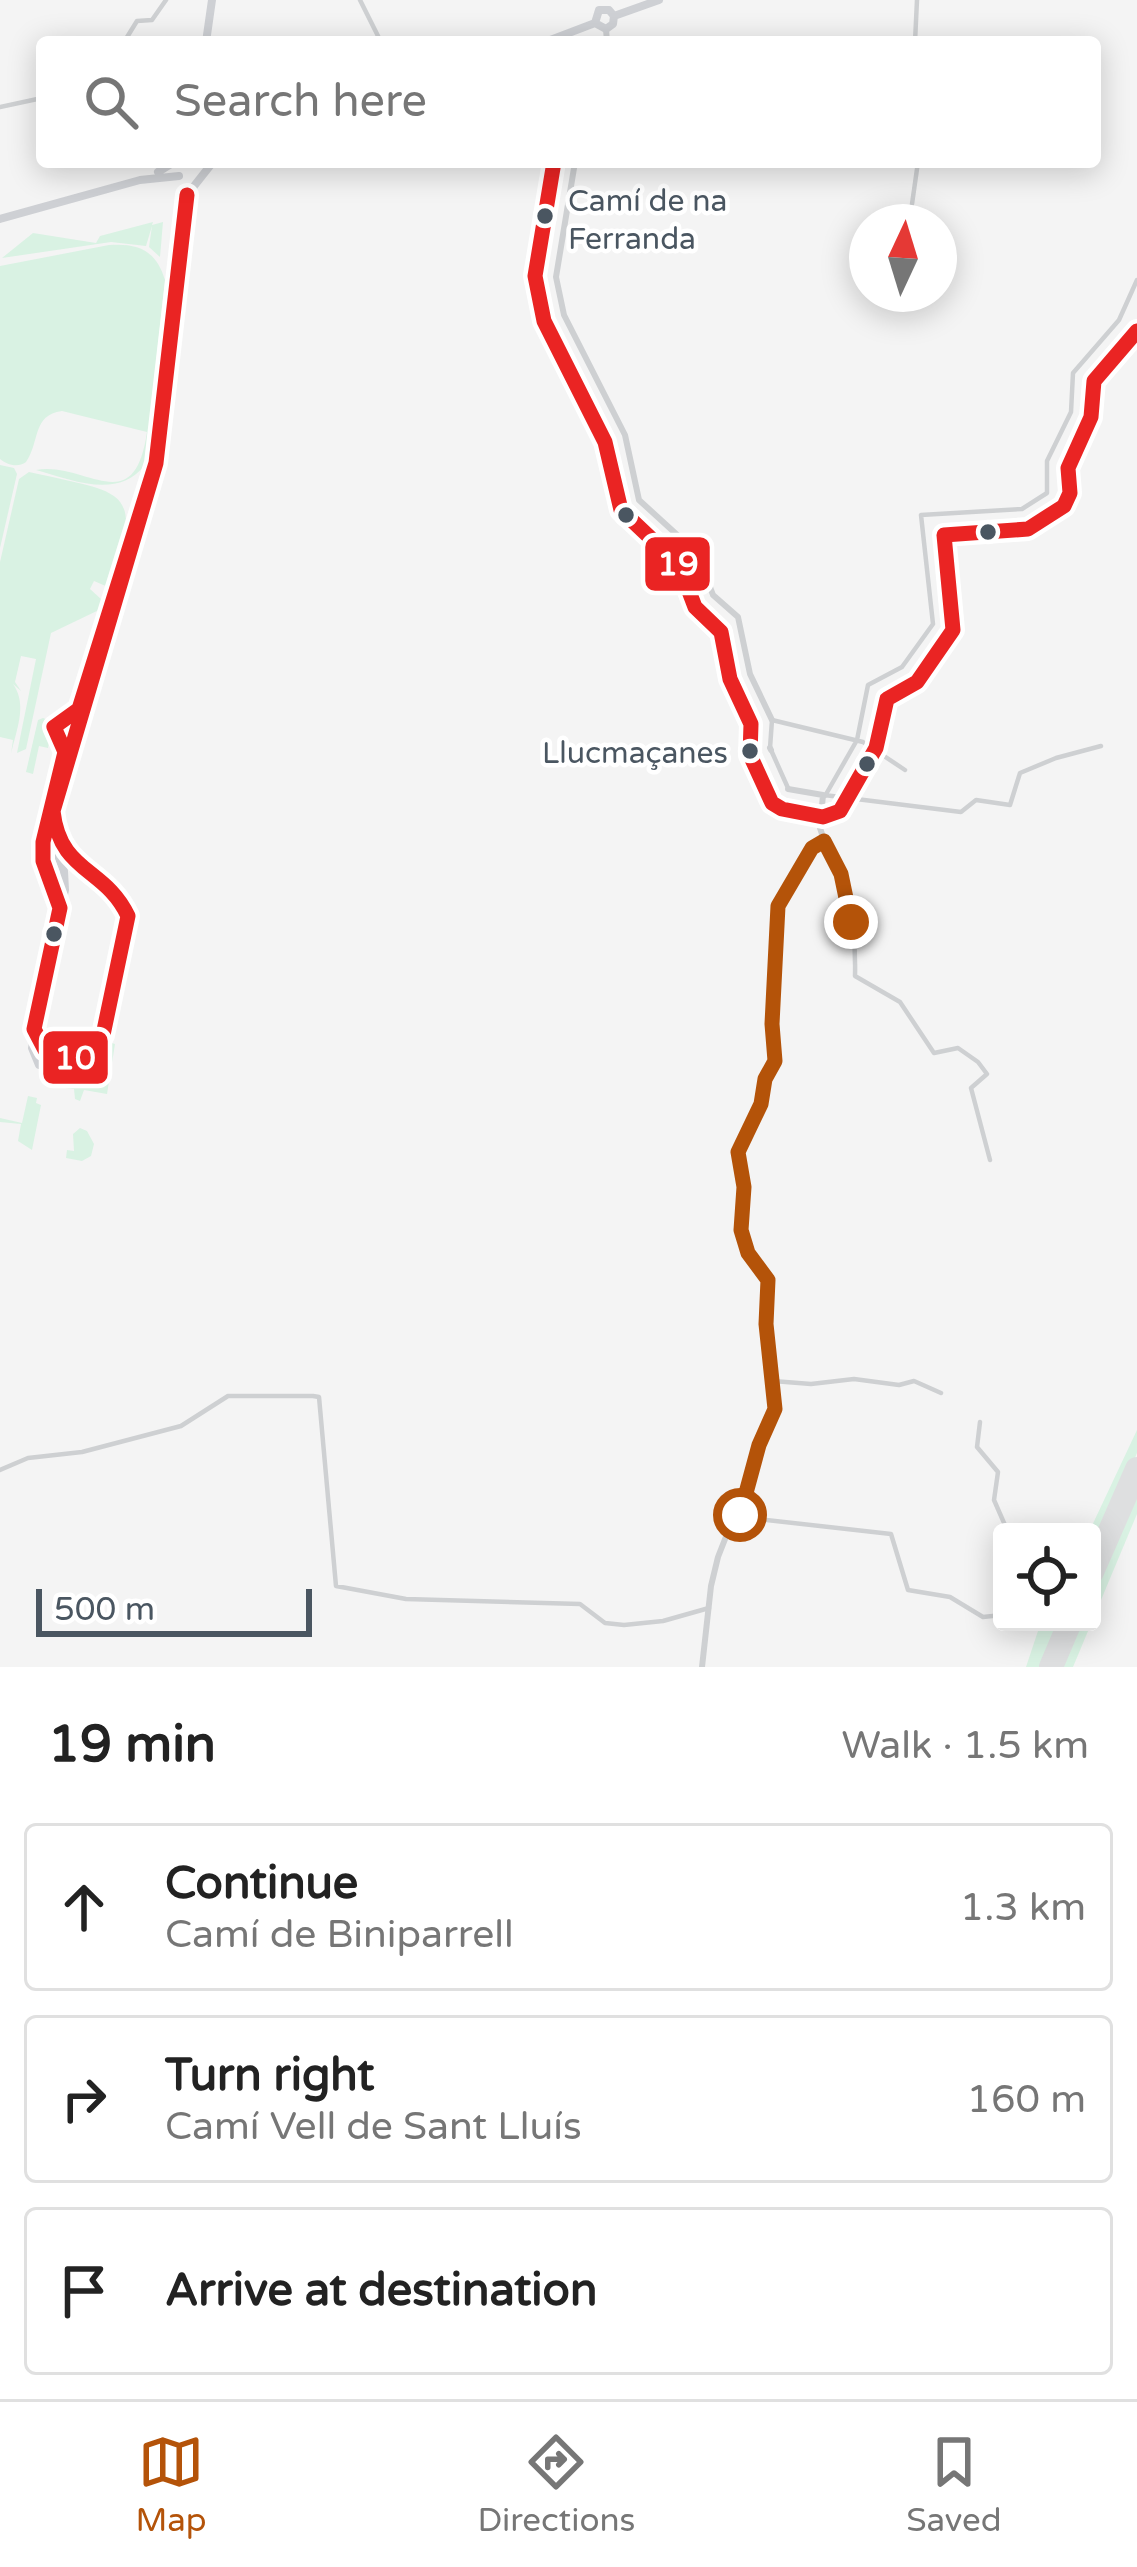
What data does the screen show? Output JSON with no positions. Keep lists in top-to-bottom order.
{
  "places": ["Camí de na Ferranda", "Llucmaçanes"],
  "lines": ["transit line 19", "transit line 10"],
  "scale_bar": "500 m",
  "north": "top",
  "page": {
    "search": "Search here",
    "scale": "500 m",
    "heading": ["19 min", "Walk · 1.5 km"],
    "list": [
      ["Continue", "Camí de Biniparrell", "1.3 km"],
      ["Turn right", "Camí Vell de Sant Lluís", "160 m"],
      "Arrive at destination"
    ],
    "nav": ["Map", "Directions", "Saved"]
  }
}
